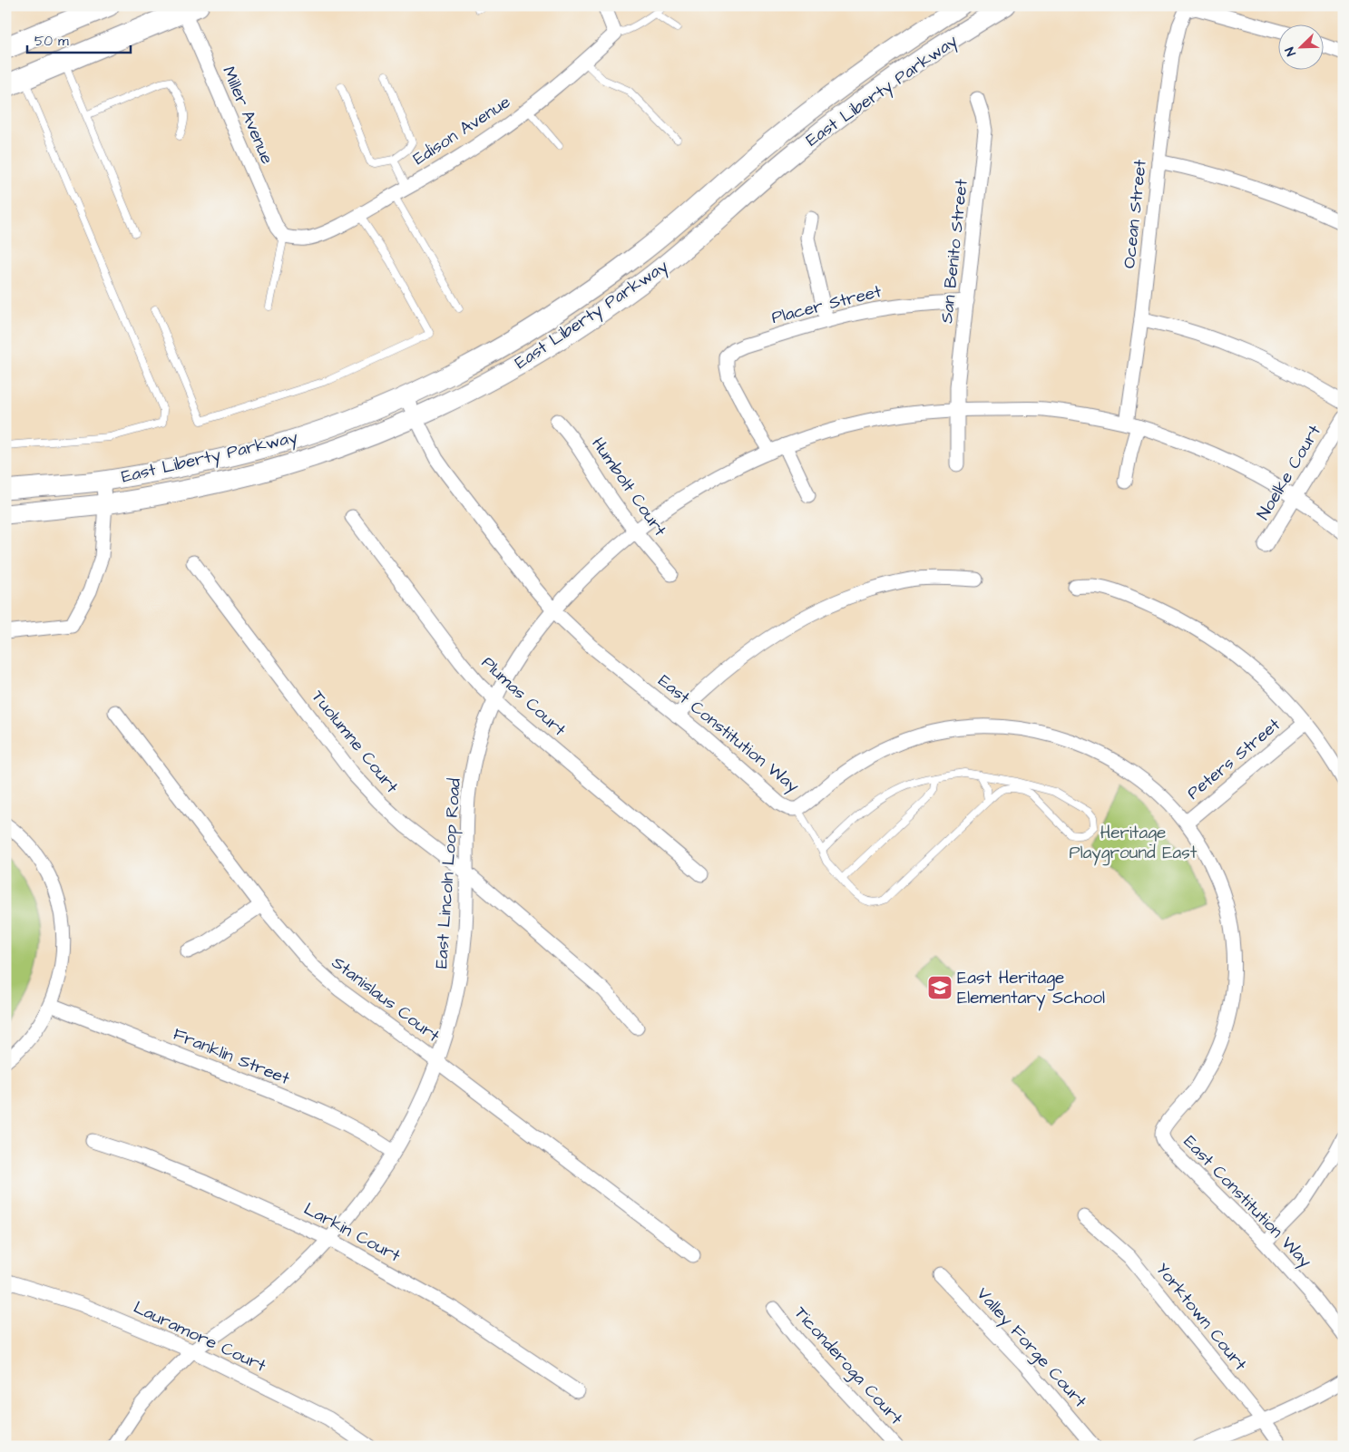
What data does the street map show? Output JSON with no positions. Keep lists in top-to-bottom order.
{
  "streets": {
    "street": [
      "East Liberty Parkway",
      "Miller Avenue",
      "Edison Avenue",
      "Ocean Street",
      "San Benito Street",
      "Placer Street",
      "Noelke Court",
      "Humbolt Court",
      "Plumas Court",
      "East Constitution Way",
      "Tuolumne Court",
      "Peters Street",
      "East Lincoln Loop Road",
      "Stanislaus Court",
      "Franklin Street",
      "Larkin Court",
      "Yorktown Court",
      "Lauramore Court",
      "Valley Forge Court",
      "Ticonderoga Court"
    ]
  },
  "crossings": [
    ["East Liberty Parkway", "East Constitution Way"],
    ["Miller Avenue", "Edison Avenue"],
    ["Ocean Street", "East Lincoln Loop Road"],
    ["San Benito Street", "Placer Street"],
    ["San Benito Street", "East Lincoln Loop Road"],
    ["Placer Street", "East Lincoln Loop Road"],
    ["Noelke Court", "East Lincoln Loop Road"],
    ["Humbolt Court", "East Lincoln Loop Road"],
    ["Plumas Court", "East Lincoln Loop Road"],
    ["East Constitution Way", "Peters Street"],
    ["East Constitution Way", "East Lincoln Loop Road"],
    ["Tuolumne Court", "East Lincoln Loop Road"],
    ["East Lincoln Loop Road", "Stanislaus Court"],
    ["East Lincoln Loop Road", "Franklin Street"],
    ["East Lincoln Loop Road", "Larkin Court"],
    ["East Lincoln Loop Road", "Lauramore Court"]
  ],
  "parks": ["Heritage Playground East"],
  "places": {
    "school or university": ["East Heritage Elementary School"]
  },
  "scale_bar": "50 m",
  "north": "bottom left"
}
